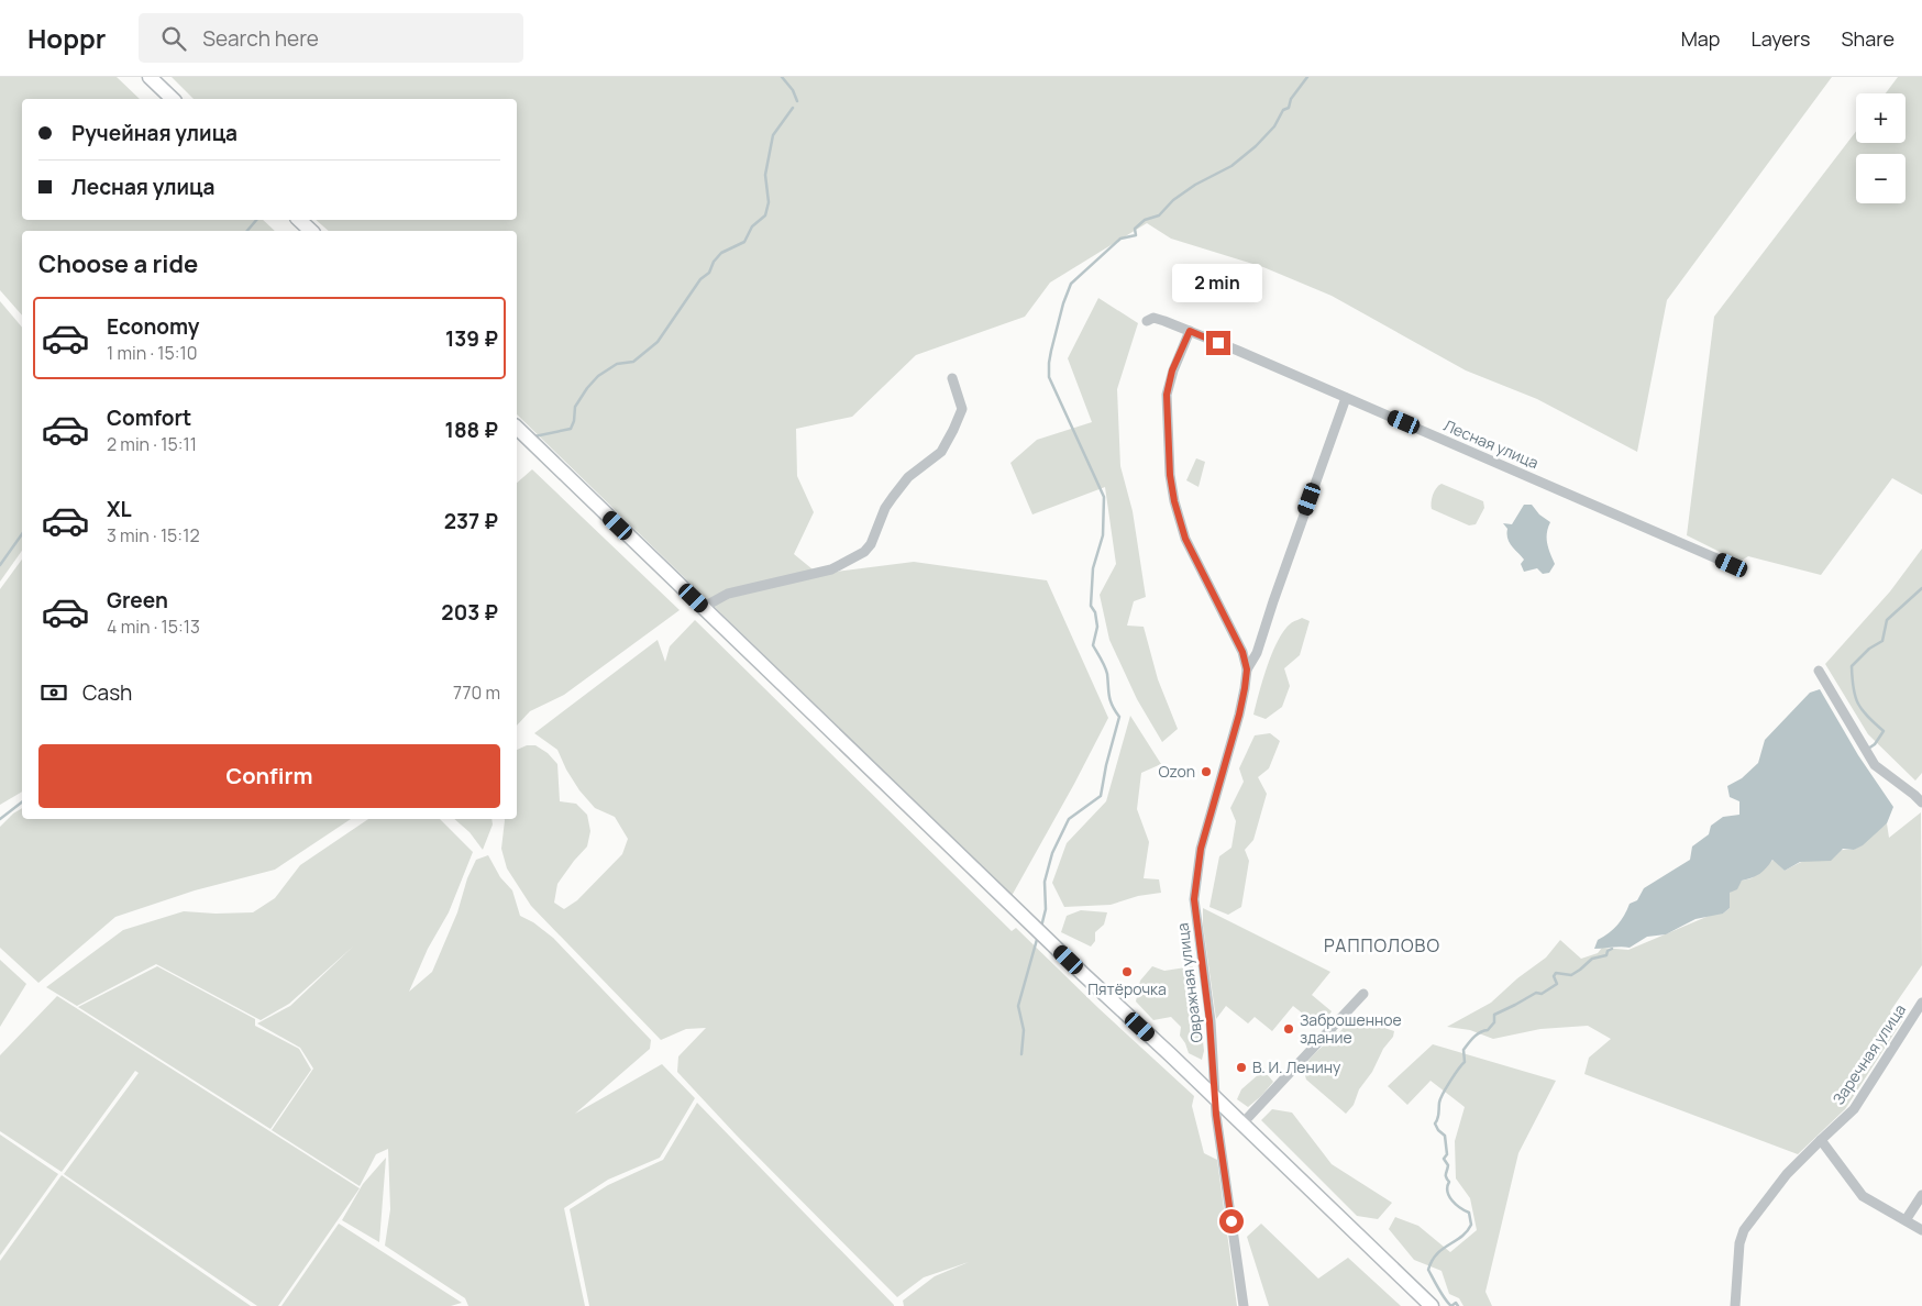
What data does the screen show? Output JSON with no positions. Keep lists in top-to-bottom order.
{
  "streets": {
    "street": ["Лесная улица", "Овражная улица", "Заречная улица"]
  },
  "crossings": [
    ["Лесная улица", "Овражная улица"]
  ],
  "districts": ["РАППОЛОВО"],
  "places": [
    "Ozon",
    "Пятёрочка",
    "Заброшенное здание",
    "В. И. Ленину"
  ],
  "page": {
    "header": "Hoppr",
    "search": "Search here",
    "nav": ["Map", "Layers", "Share"],
    "map_buttons": ["+", "−"],
    "banner": ["Ручейная улица", "Лесная улица"],
    "heading": "Choose a ride",
    "bubble": "2 min",
    "list": [
      {
        "name": "Economy",
        "note": "1 min · 15:10",
        "value": "139 ₽"
      },
      {
        "name": "Comfort",
        "note": "2 min · 15:11",
        "value": "188 ₽"
      },
      {
        "name": "XL",
        "note": "3 min · 15:12",
        "value": "237 ₽"
      },
      {
        "name": "Green",
        "note": "4 min · 15:13",
        "value": "203 ₽"
      }
    ],
    "pay": ["Cash", "770 m"],
    "buttons": "Confirm"
  }
}
